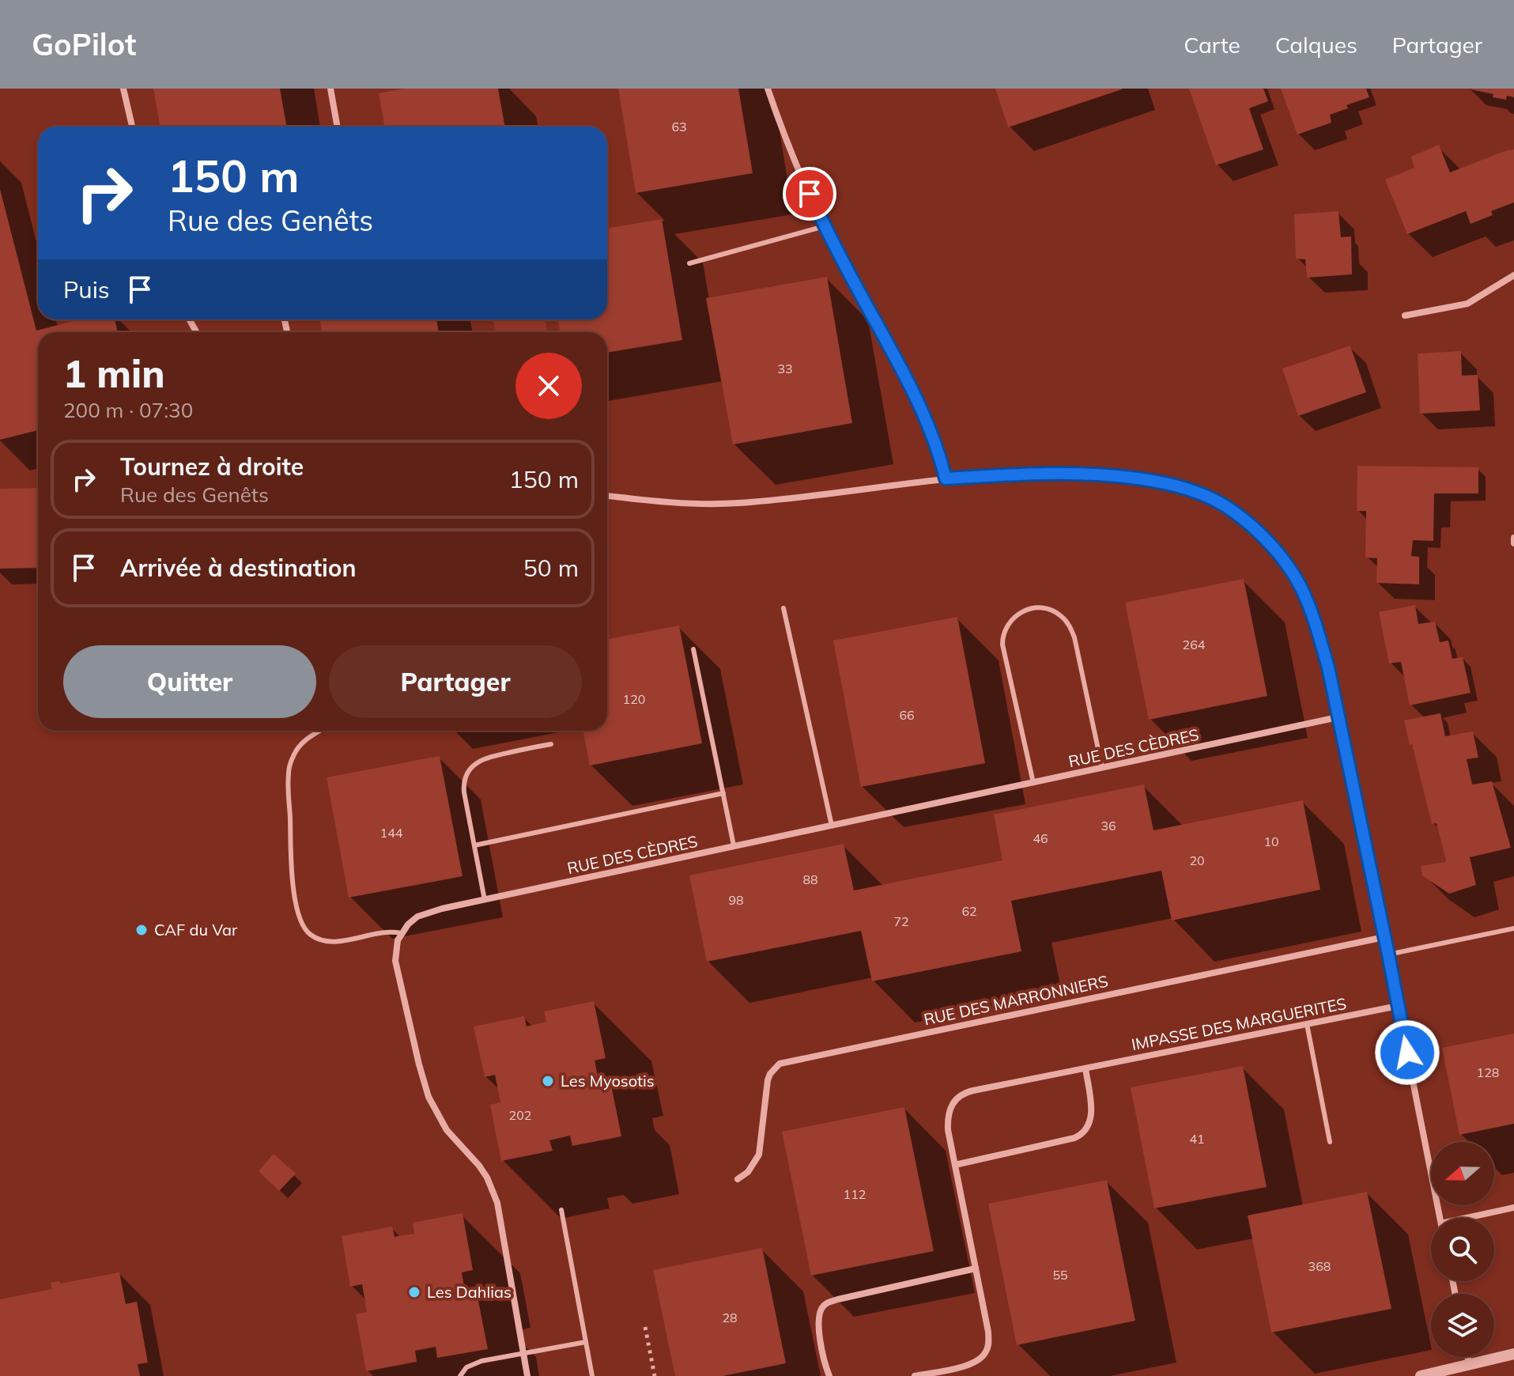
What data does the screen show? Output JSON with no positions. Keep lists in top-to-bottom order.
{
  "streets": {
    "street": ["RUE DES CÈDRES", "RUE DES MARRONNIERS", "IMPASSE DES MARGUERITES"]
  },
  "places": ["CAF du Var", "Les Myosotis", "Les Dahlias"],
  "house_numbers": [
    "63",
    "33",
    "264",
    "120",
    "66",
    "36",
    "144",
    "46",
    "10",
    "20",
    "88",
    "98",
    "62",
    "72",
    "128",
    "202",
    "41",
    "112",
    "368",
    "55",
    "28"
  ],
  "north": "left",
  "page": {
    "header": "GoPilot",
    "nav": ["Carte", "Calques", "Partager"],
    "turn": ["150 m", "Rue des Genêts"],
    "then": "Puis",
    "heading": ["1 min", "200 m · 07:30"],
    "list": [
      {
        "name": "Tournez à droite",
        "note": "Rue des Genêts",
        "value": "150 m"
      },
      {
        "name": "Arrivée à destination",
        "value": "50 m"
      }
    ],
    "buttons": ["Quitter", "Partager"]
  }
}
